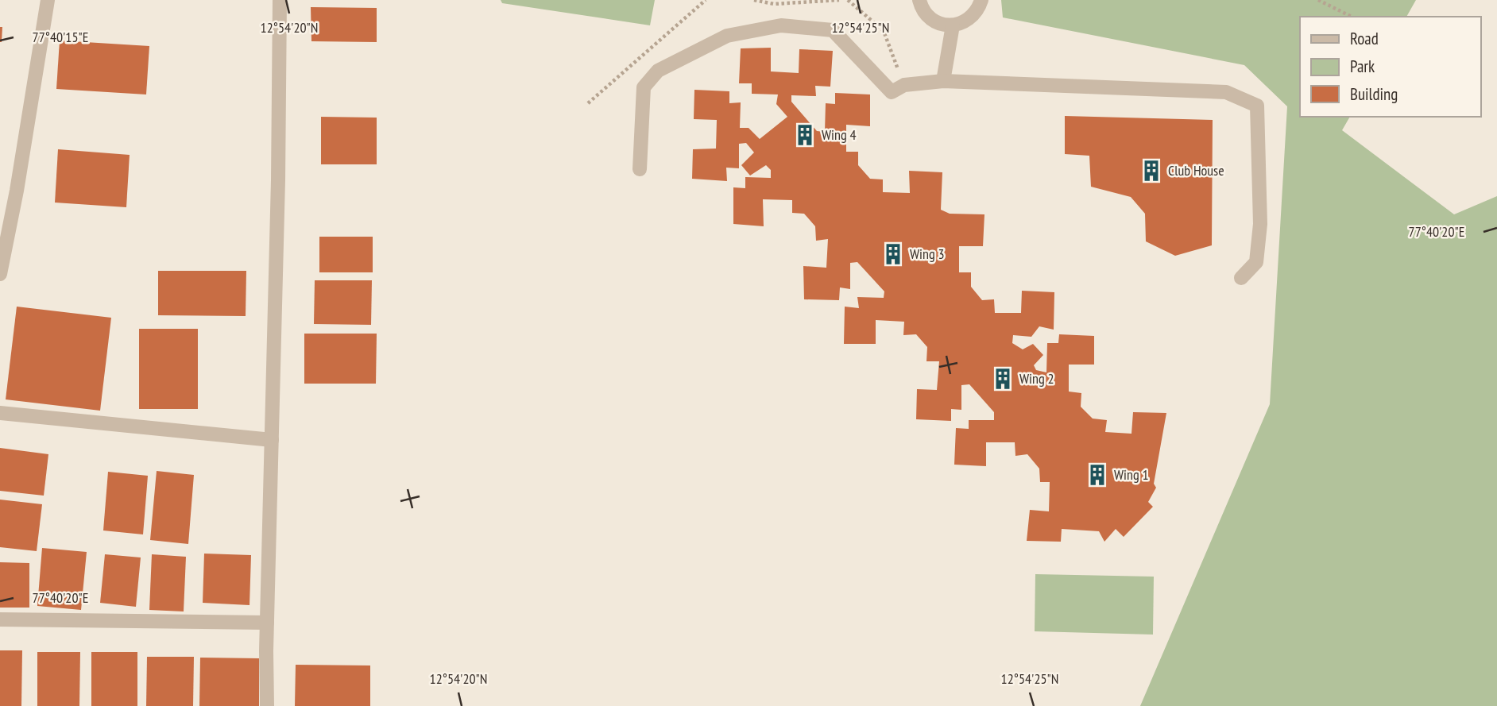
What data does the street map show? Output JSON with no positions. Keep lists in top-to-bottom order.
{
  "places": {
    "building": [
      "Wing 4",
      "Club House",
      "Wing 3",
      "Wing 2",
      "Wing 1"
    ]
  },
  "legend": ["Road", "Park", "Building"],
  "coordinates": [
    "12°54'20\"N",
    "12°54'25\"N",
    "77°40'15\"E",
    "77°40'20\"E"
  ]
}
